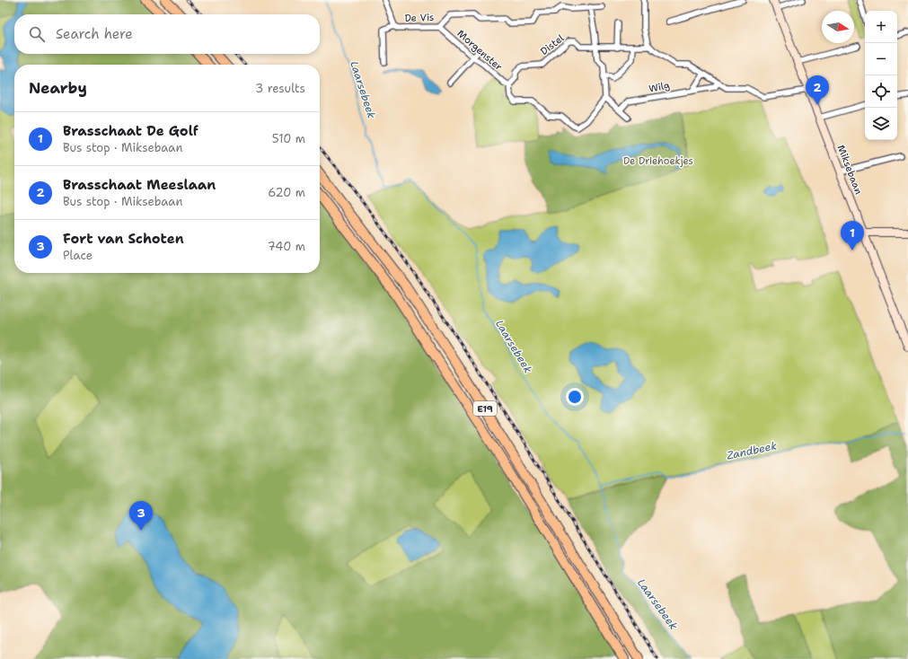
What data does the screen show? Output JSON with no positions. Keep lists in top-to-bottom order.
{
  "streets": {
    "highway": ["E19"],
    "street": [
      "De Vis",
      "Distel",
      "Morgenster",
      "Wilg",
      "Miksebaan"
    ]
  },
  "crossings": [
    ["De Vis", "Morgenster"],
    ["Distel", "Morgenster"]
  ],
  "water": ["Laarsebeek", "Zandbeek"],
  "parks": ["De Driehoekjes"],
  "north": "right",
  "page": {
    "map_buttons": ["+", "−"],
    "search": "Search here",
    "heading": ["Nearby", "3 results"],
    "pins": ["2", "1", "3"],
    "list": [
      {
        "mark": "1",
        "name": "Brasschaat De Golf",
        "note": "Bus stop · Miksebaan",
        "value": "510 m"
      },
      {
        "mark": "2",
        "name": "Brasschaat Meeslaan",
        "note": "Bus stop · Miksebaan",
        "value": "620 m"
      },
      {
        "mark": "3",
        "name": "Fort van Schoten",
        "note": "Place",
        "value": "740 m"
      }
    ]
  }
}
